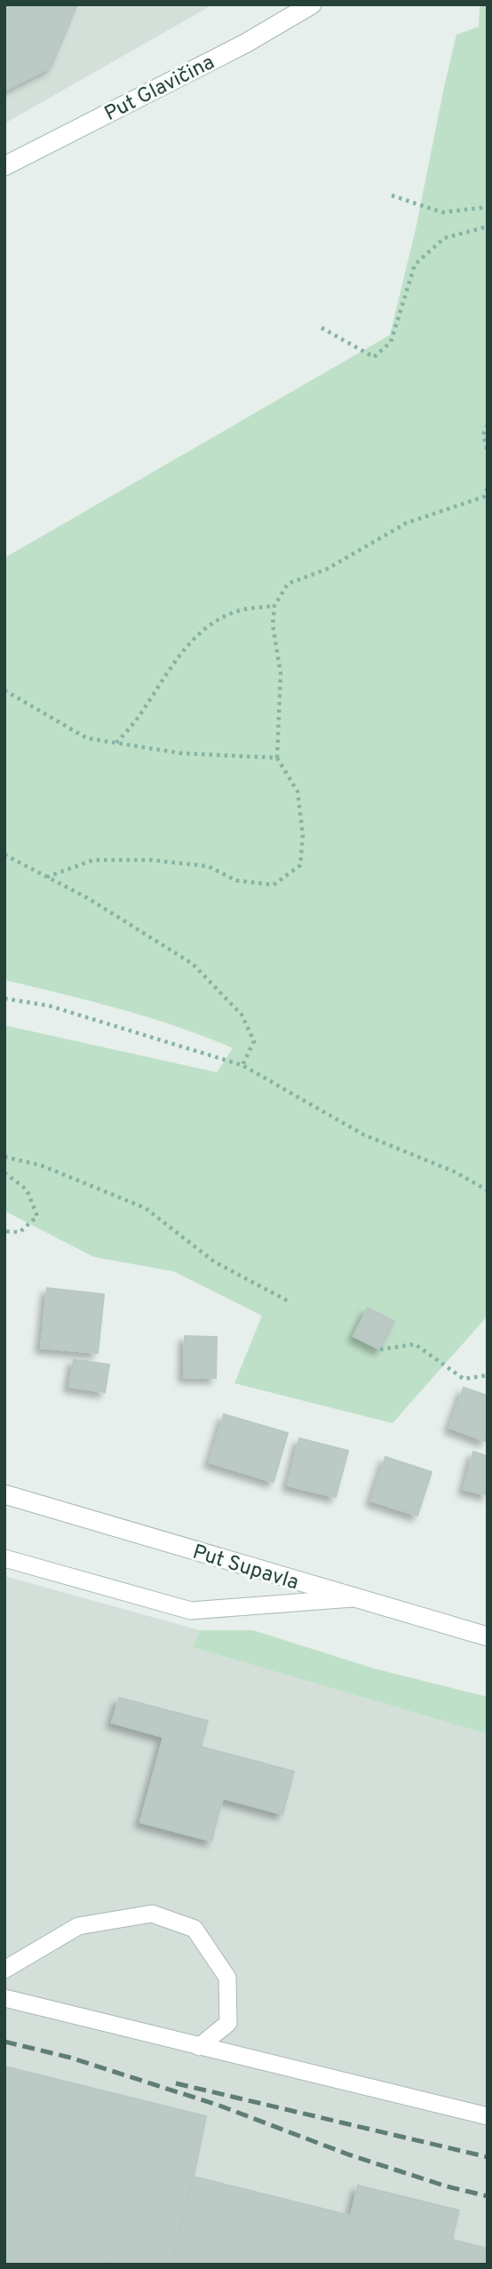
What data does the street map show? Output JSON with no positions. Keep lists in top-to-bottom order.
{
  "streets": {
    "street": ["Put Glavičina", "Put Supavla"]
  }
}
